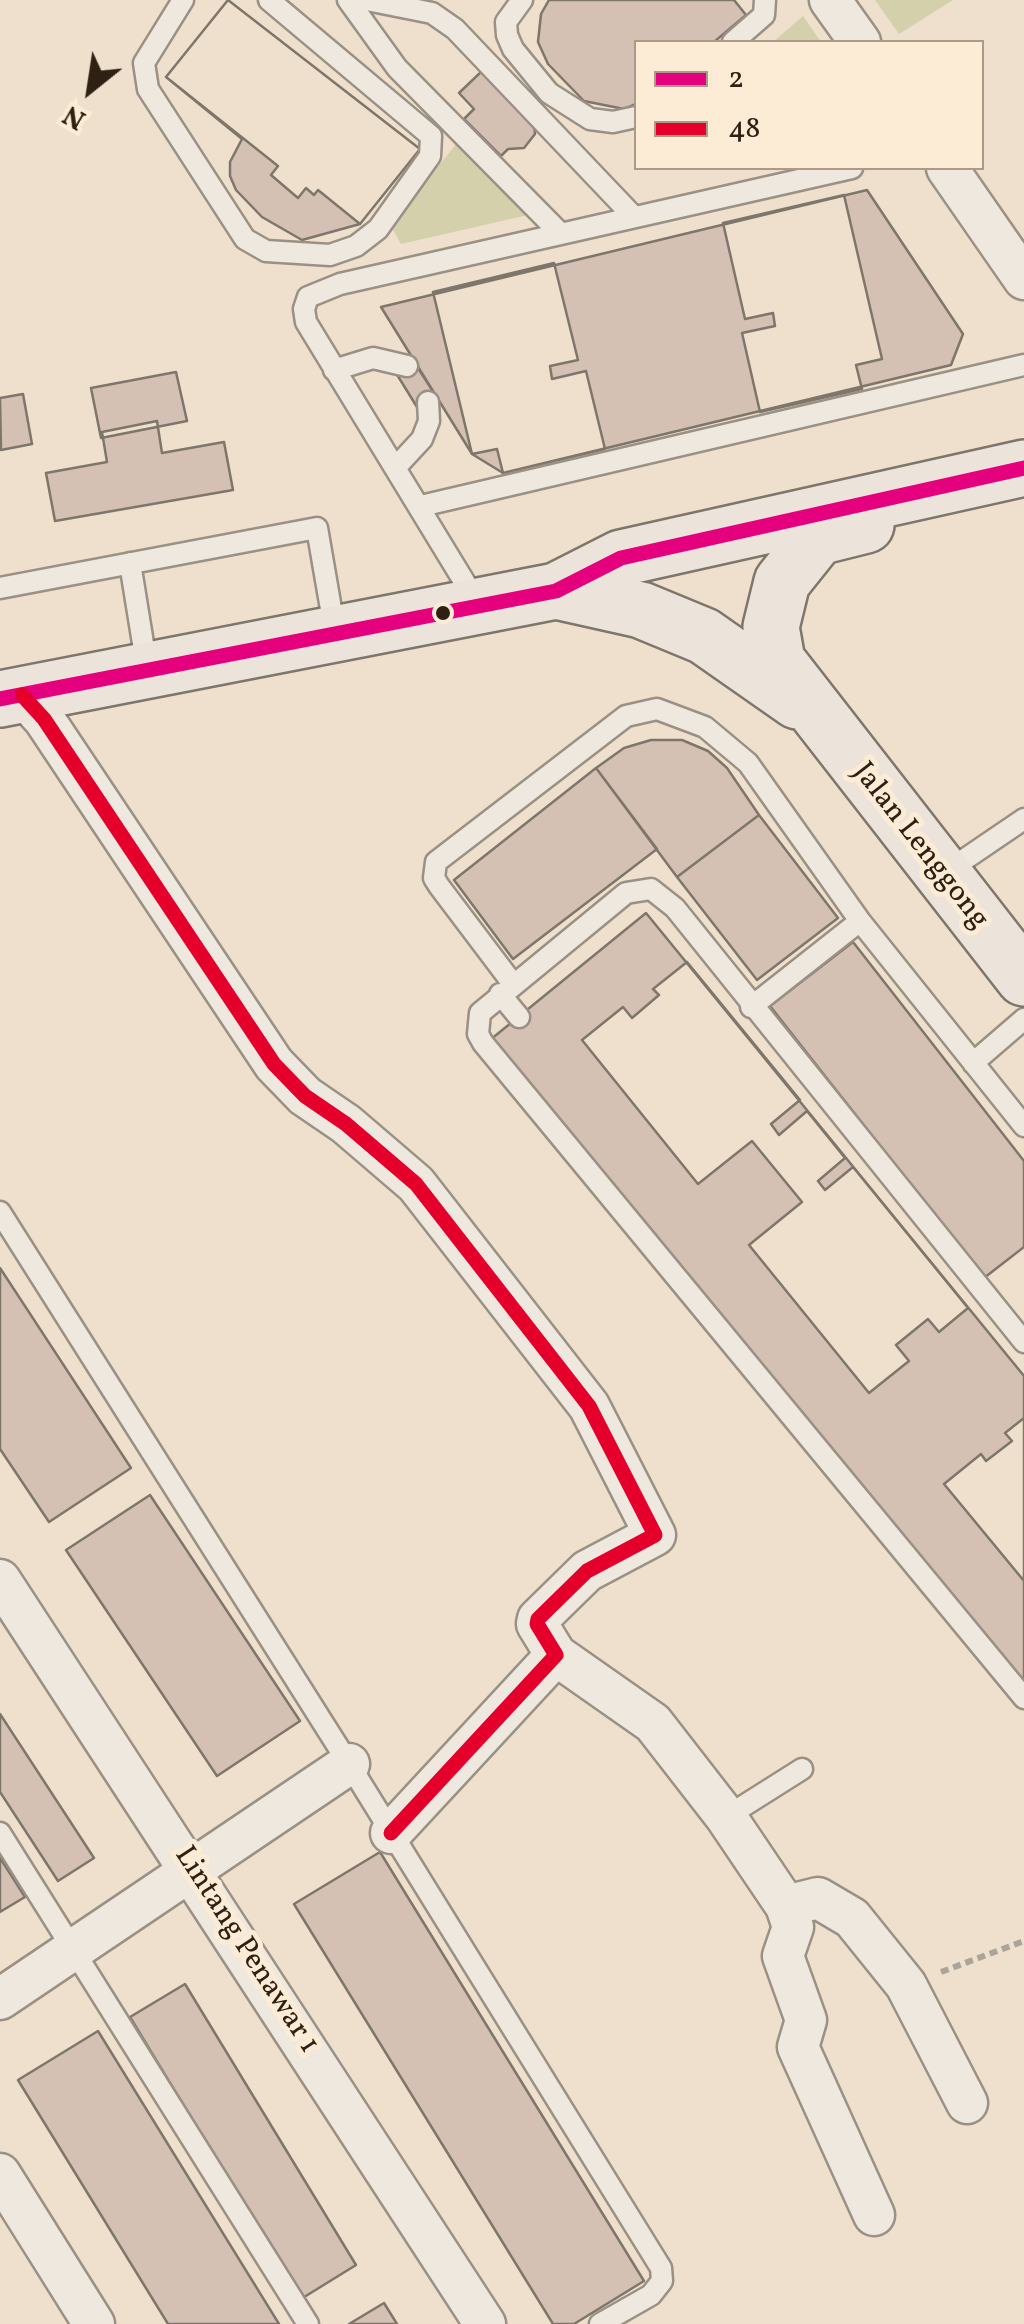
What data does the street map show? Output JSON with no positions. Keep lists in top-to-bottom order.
{
  "streets": {
    "main road": ["Jalan Lenggong"],
    "street": ["Lintang Penawar 1"]
  },
  "lines": ["transit line 2", "transit line 48"],
  "legend": ["2", "48"],
  "north": "bottom left"
}
